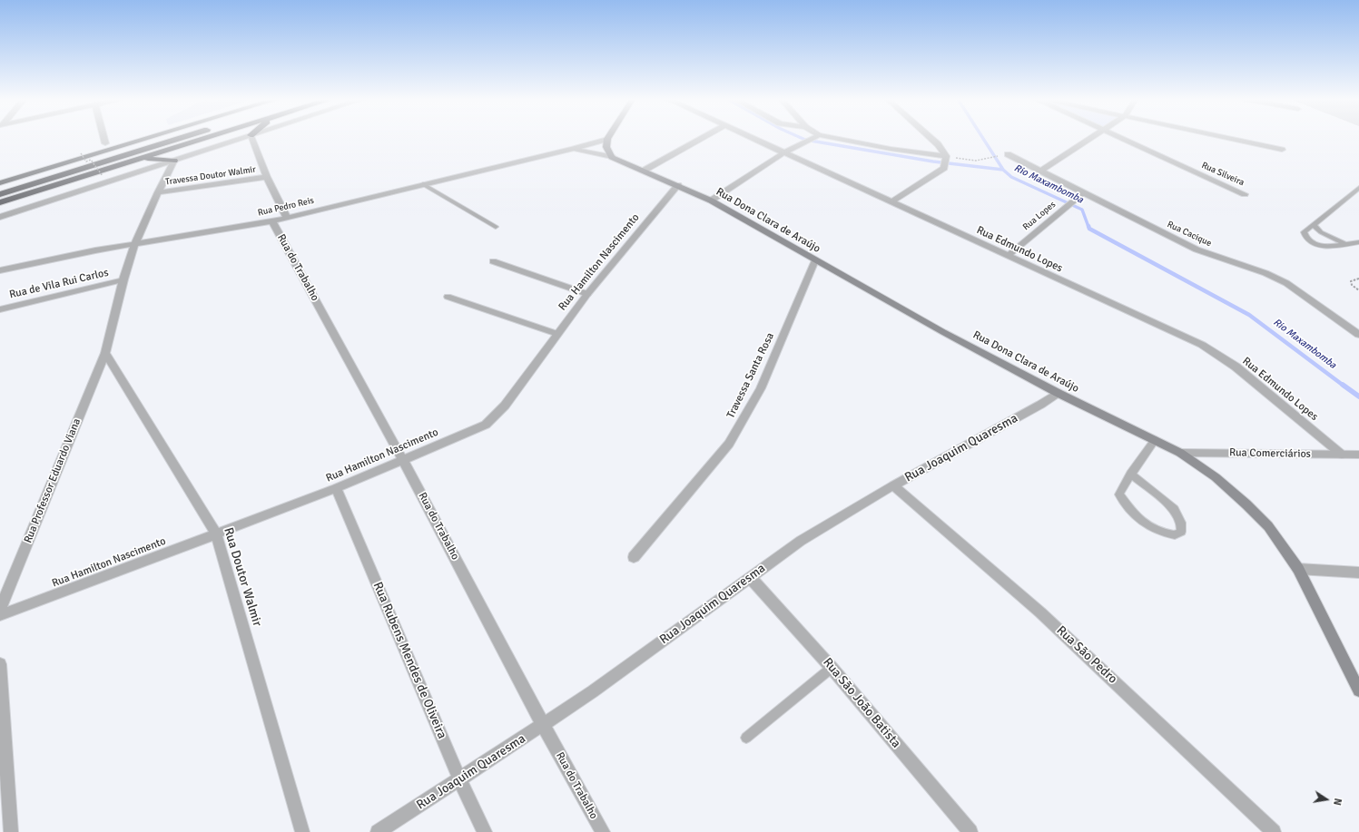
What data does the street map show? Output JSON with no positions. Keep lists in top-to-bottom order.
{
  "streets": {
    "main road": ["Rua Dona Clara de Araújo"],
    "street": [
      "Rua Silveira",
      "Travessa Doutor Walmir",
      "Rua Pedro Reis",
      "Rua Lopes",
      "Rua Cacique",
      "Rua Edmundo Lopes",
      "Rua Hamilton Nascimento",
      "Rua do Trabalho",
      "Travessa Santa Rosa",
      "Rua Joaquim Quaresma",
      "Rua Comerciários",
      "Rua Professor Eduardo Viana",
      "Rua Doutor Walmir",
      "Rua São Pedro",
      "Rua Rubens Mendes de Oliveira",
      "Rua São João Batista"
    ],
    "lane": ["Rua de Vila Rui Carlos"]
  },
  "crossings": [
    ["Travessa Doutor Walmir", "Rua do Trabalho"],
    ["Travessa Doutor Walmir", "Rua Professor Eduardo Viana"],
    ["Rua Pedro Reis", "Rua Dona Clara de Araújo"],
    ["Rua Pedro Reis", "Rua do Trabalho"],
    ["Rua Pedro Reis", "Rua Professor Eduardo Viana"],
    ["Rua Lopes", "Rua Cacique"],
    ["Rua Lopes", "Rua Edmundo Lopes"],
    ["Rua Dona Clara de Araújo", "Rua Hamilton Nascimento"],
    ["Rua Dona Clara de Araújo", "Travessa Santa Rosa"],
    ["Rua Dona Clara de Araújo", "Rua Joaquim Quaresma"],
    ["Rua Dona Clara de Araújo", "Rua Comerciários"],
    ["Rua Edmundo Lopes", "Rua Comerciários"],
    ["Rua Hamilton Nascimento", "Rua do Trabalho"],
    ["Rua Hamilton Nascimento", "Rua Doutor Walmir"],
    ["Rua Hamilton Nascimento", "Rua Rubens Mendes de Oliveira"],
    ["Rua do Trabalho", "Rua Joaquim Quaresma"],
    ["Rua de Vila Rui Carlos", "Rua Professor Eduardo Viana"],
    ["Rua Joaquim Quaresma", "Rua São Pedro"],
    ["Rua Joaquim Quaresma", "Rua Rubens Mendes de Oliveira"],
    ["Rua Joaquim Quaresma", "Rua São João Batista"],
    ["Rua Professor Eduardo Viana", "Rua Doutor Walmir"]
  ],
  "water": ["Rio Maxambomba"],
  "north": "right"
}
